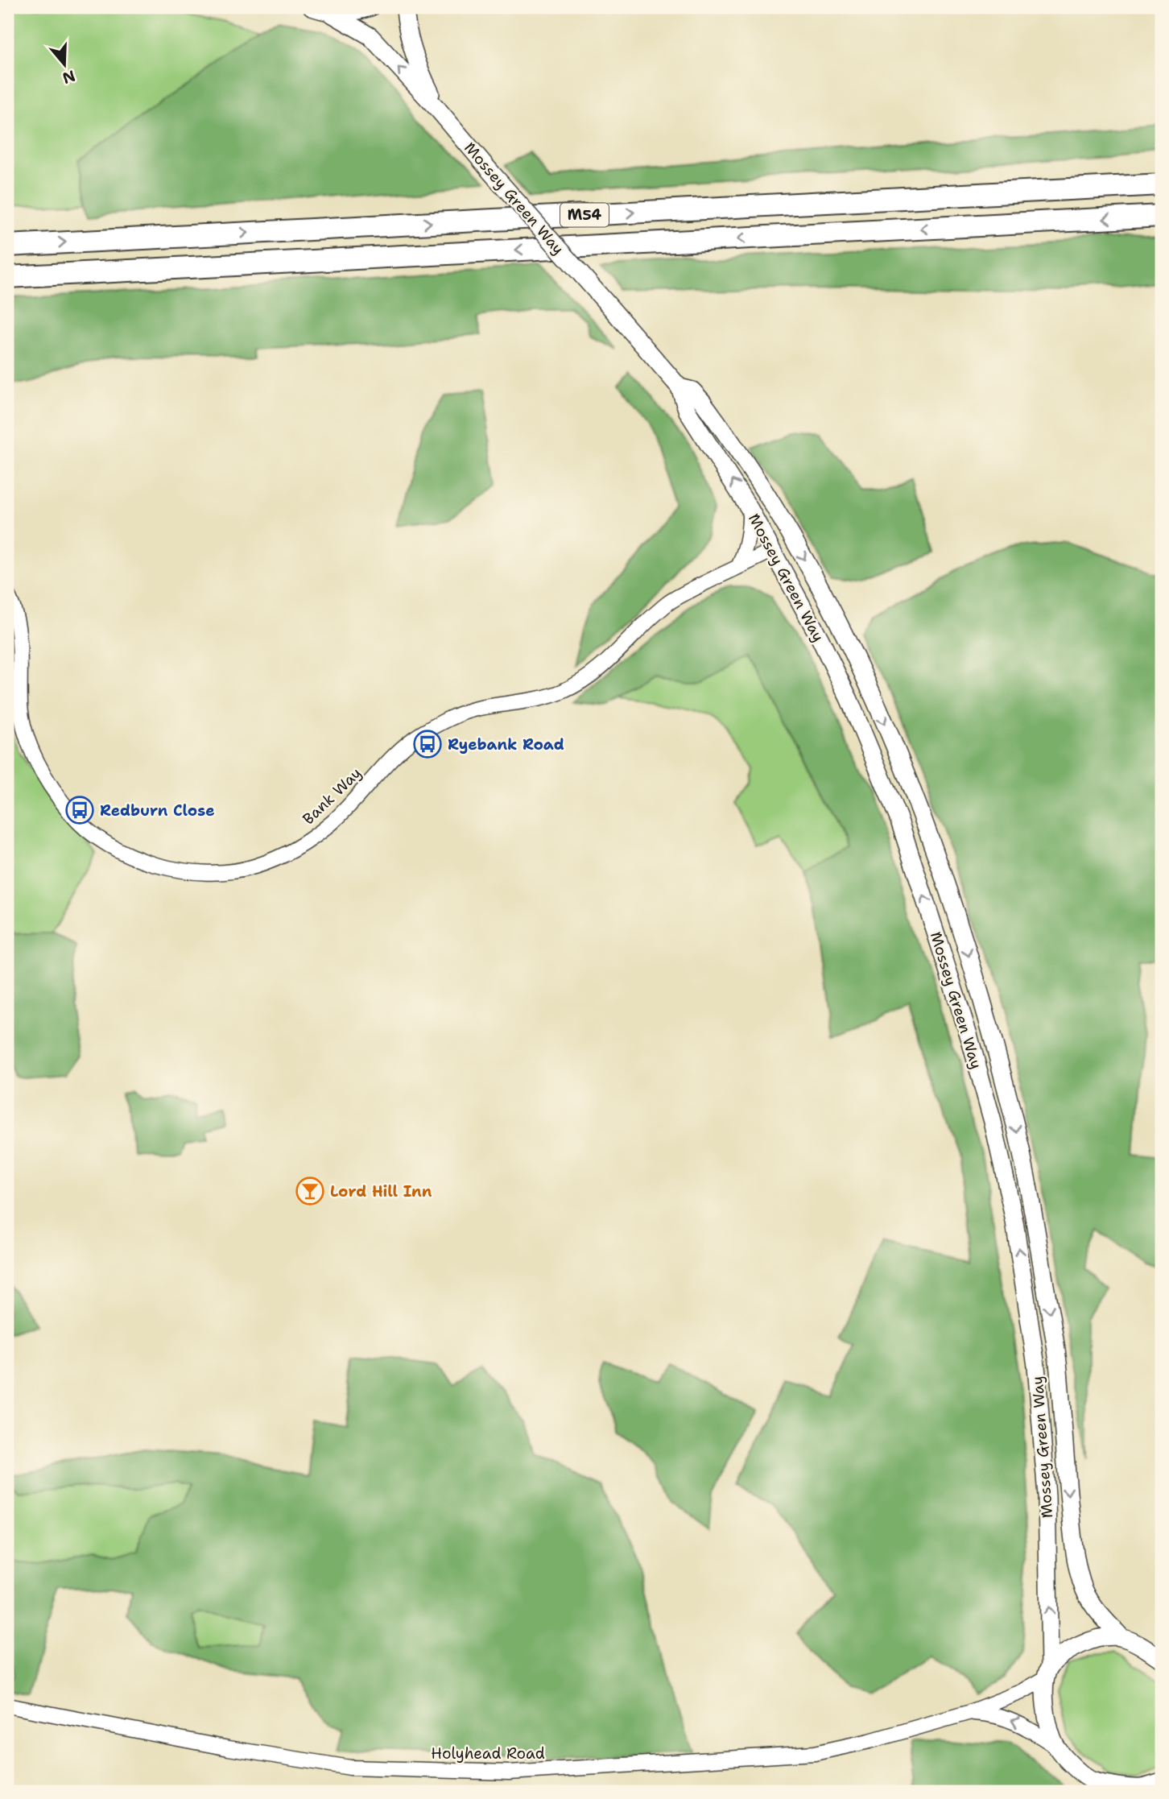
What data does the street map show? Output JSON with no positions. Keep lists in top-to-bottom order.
{
  "streets": {
    "highway": ["M54"],
    "main road": ["Mossey Green Way"],
    "street": ["Bank Way", "Holyhead Road"]
  },
  "crossings": [
    ["Mossey Green Way", "Bank Way"],
    ["Mossey Green Way", "Holyhead Road"]
  ],
  "places": {
    "bus stop": ["Ryebank Road", "Redburn Close"],
    "bar": ["Lord Hill Inn"]
  },
  "north": "bottom"
}
